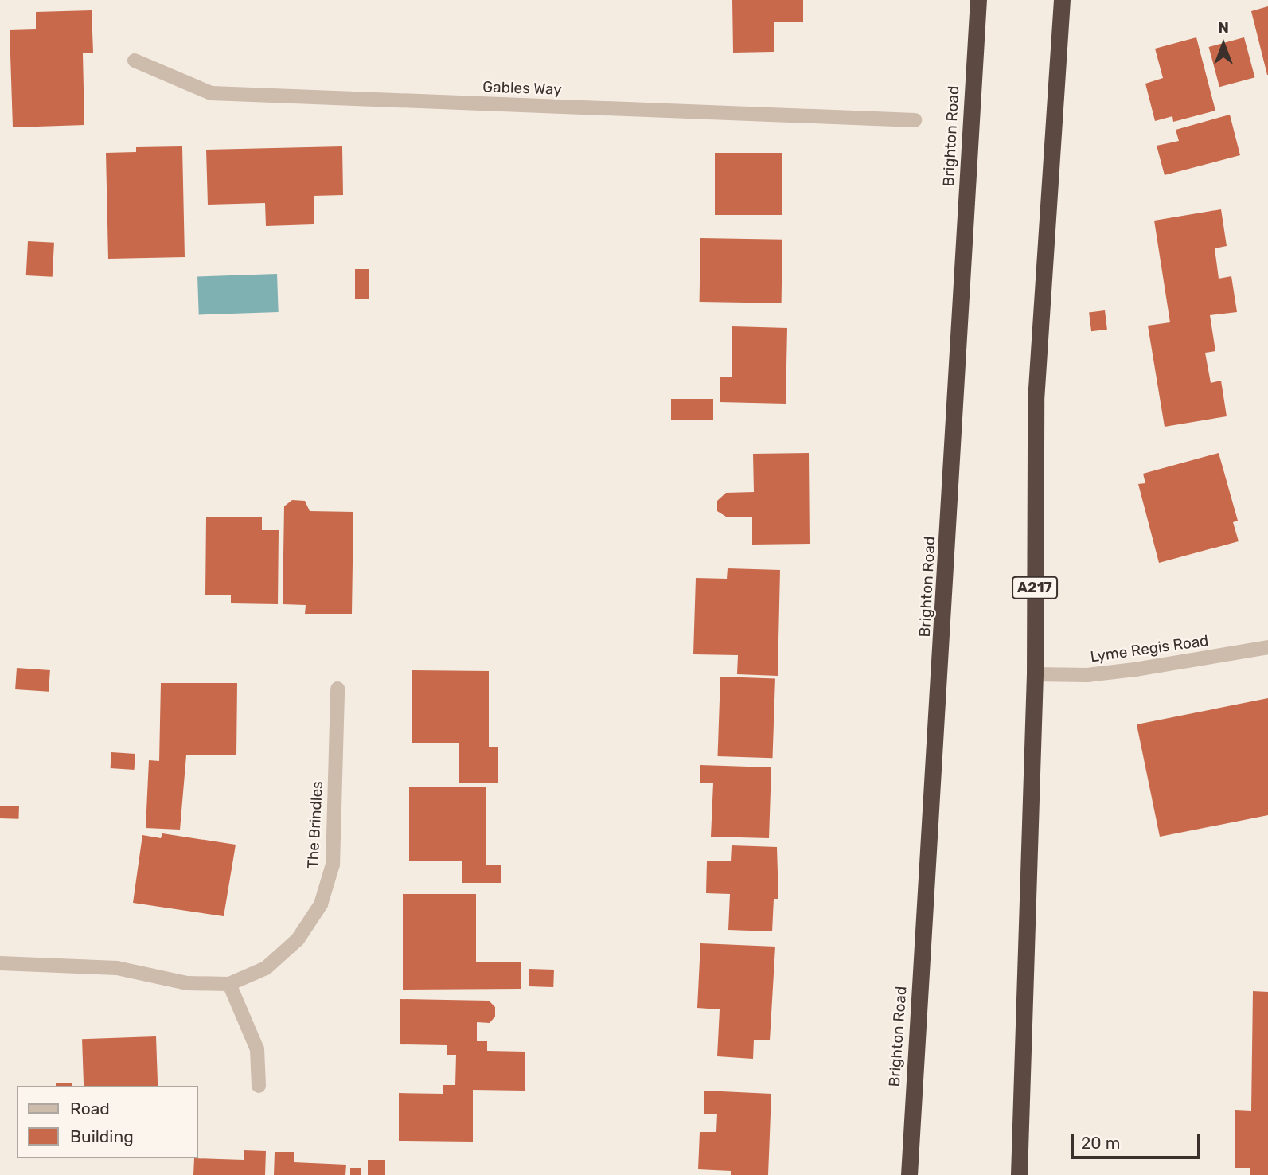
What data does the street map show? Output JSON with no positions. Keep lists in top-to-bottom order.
{
  "streets": {
    "highway": ["Brighton Road", "A217"],
    "street": ["Gables Way", "Lyme Regis Road", "The Brindles"]
  },
  "crossings": [
    ["A217", "Lyme Regis Road"]
  ],
  "legend": ["Road", "Building"],
  "scale_bar": "20 m",
  "north": "top"
}
